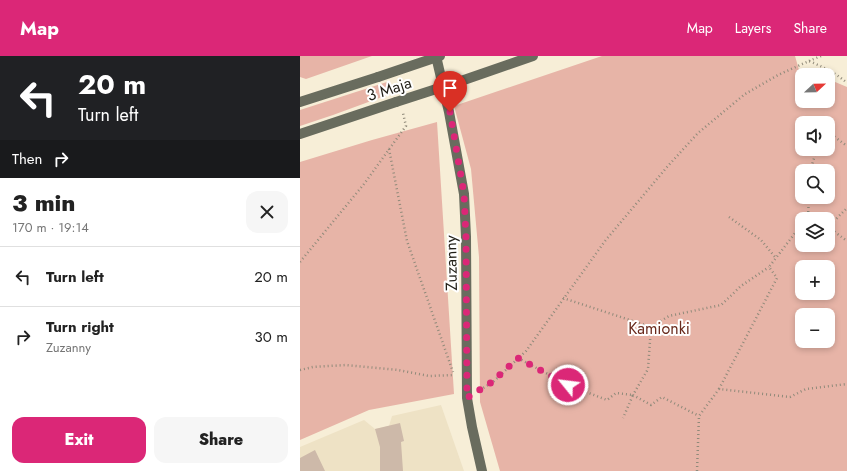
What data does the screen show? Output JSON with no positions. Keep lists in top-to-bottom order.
{
  "streets": {
    "street": ["3 Maja", "Zuzanny"]
  },
  "parks": ["Kamionki"],
  "north": "right",
  "page": {
    "header": "Map",
    "nav": ["Map", "Layers", "Share"],
    "turn": ["20 m", "Turn left"],
    "map_buttons": ["+", "−"],
    "then": "Then",
    "heading": ["3 min", "170 m · 19:14"],
    "list": [
      {
        "name": "Turn left",
        "value": "20 m"
      },
      {
        "name": "Turn right",
        "note": "Zuzanny",
        "value": "30 m"
      }
    ],
    "buttons": ["Exit", "Share"]
  }
}
